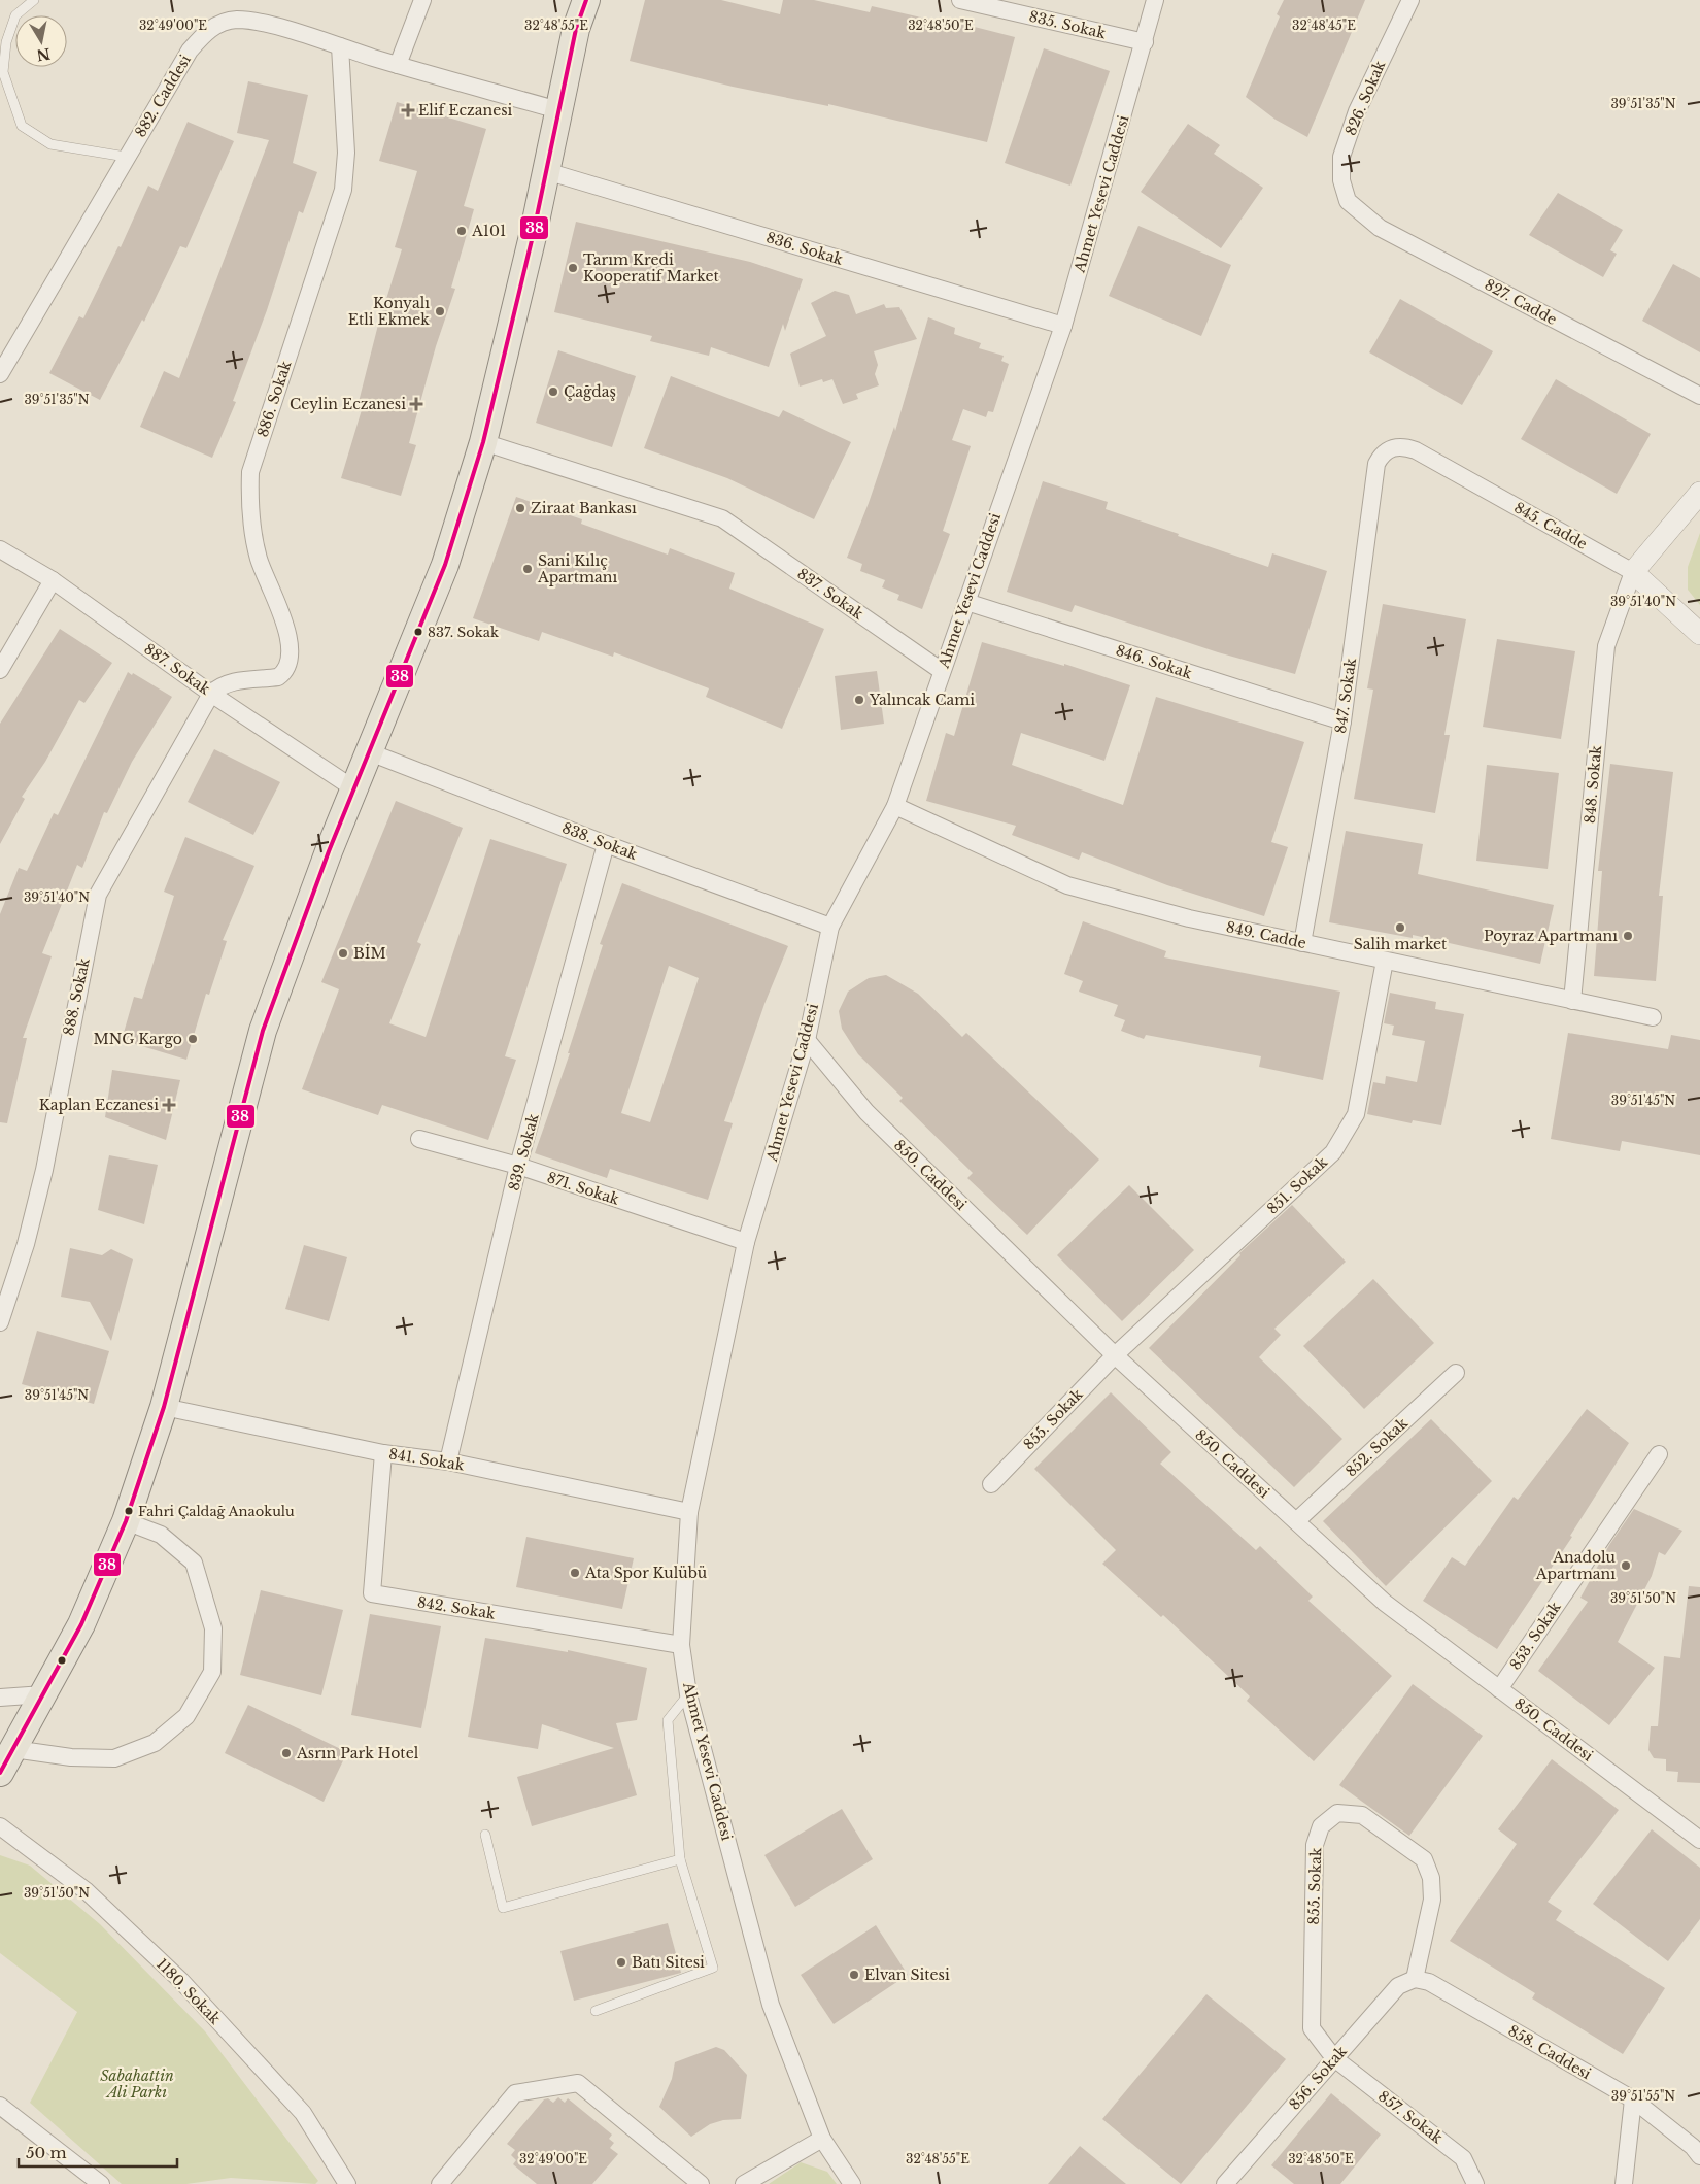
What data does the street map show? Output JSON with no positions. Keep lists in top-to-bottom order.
{
  "streets": {
    "street": [
      "835. Sokak",
      "882. Caddesi",
      "826. Sokak",
      "Ahmet Yesevi Caddesi",
      "836. Sokak",
      "827. Cadde",
      "886. Sokak",
      "845. Cadde",
      "837. Sokak",
      "846. Sokak",
      "887. Sokak",
      "847. Sokak",
      "848. Sokak",
      "838. Sokak",
      "849. Cadde",
      "888. Sokak",
      "839. Sokak",
      "850. Caddesi",
      "851. Sokak",
      "871. Sokak",
      "855. Sokak",
      "852. Sokak",
      "841. Sokak",
      "842. Sokak",
      "853. Sokak",
      "1180. Sokak",
      "858. Caddesi",
      "856. Sokak",
      "857. Sokak"
    ]
  },
  "crossings": [
    ["835. Sokak", "Ahmet Yesevi Caddesi"],
    ["882. Caddesi", "886. Sokak"],
    ["826. Sokak", "827. Cadde"],
    ["Ahmet Yesevi Caddesi", "836. Sokak"],
    ["Ahmet Yesevi Caddesi", "837. Sokak"],
    ["Ahmet Yesevi Caddesi", "846. Sokak"],
    ["Ahmet Yesevi Caddesi", "838. Sokak"],
    ["Ahmet Yesevi Caddesi", "849. Cadde"],
    ["Ahmet Yesevi Caddesi", "850. Caddesi"],
    ["Ahmet Yesevi Caddesi", "871. Sokak"],
    ["Ahmet Yesevi Caddesi", "841. Sokak"],
    ["Ahmet Yesevi Caddesi", "842. Sokak"],
    ["886. Sokak", "887. Sokak"],
    ["886. Sokak", "888. Sokak"],
    ["845. Cadde", "847. Sokak"],
    ["845. Cadde", "848. Sokak"],
    ["846. Sokak", "847. Sokak"],
    ["887. Sokak", "888. Sokak"],
    ["847. Sokak", "849. Cadde"],
    ["848. Sokak", "849. Cadde"],
    ["838. Sokak", "839. Sokak"],
    ["849. Cadde", "851. Sokak"],
    ["839. Sokak", "871. Sokak"],
    ["839. Sokak", "841. Sokak"],
    ["850. Caddesi", "851. Sokak"],
    ["850. Caddesi", "855. Sokak"],
    ["850. Caddesi", "852. Sokak"],
    ["850. Caddesi", "853. Sokak"],
    ["851. Sokak", "855. Sokak"],
    ["855. Sokak", "858. Caddesi"],
    ["855. Sokak", "856. Sokak"],
    ["855. Sokak", "857. Sokak"],
    ["841. Sokak", "842. Sokak"],
    ["858. Caddesi", "856. Sokak"],
    ["856. Sokak", "857. Sokak"]
  ],
  "parks": ["Sabahattin Ali Parkı"],
  "places": {
    "health": ["Elif Eczanesi", "Ceylin Eczanesi", "Kaplan Eczanesi"],
    "other": [
      "A101",
      "Tarım Kredi Kooperatif Market",
      "Konyalı Etli Ekmek",
      "Çağdaş",
      "Ziraat Bankası",
      "Sani Kılıç Apartmanı",
      "837. Sokak",
      "Yalıncak Cami",
      "Salih market",
      "Poyraz Apartmanı",
      "BİM",
      "MNG Kargo",
      "Fahri Çaldağ Anaokulu",
      "Anadolu Apartmanı",
      "Ata Spor Kulübü",
      "Asrın Park Hotel",
      "Batı Sitesi",
      "Elvan Sitesi"
    ]
  },
  "lines": ["transit line 38"],
  "scale_bar": "50 m",
  "north": "bottom",
  "coordinates": [
    "32°49'00\"E",
    "32°48'55\"E",
    "32°48'50\"E",
    "32°48'45\"E",
    "39°51'35\"N",
    "39°51'40\"N",
    "39°51'45\"N",
    "39°51'50\"N",
    "39°51'55\"N"
  ]
}
